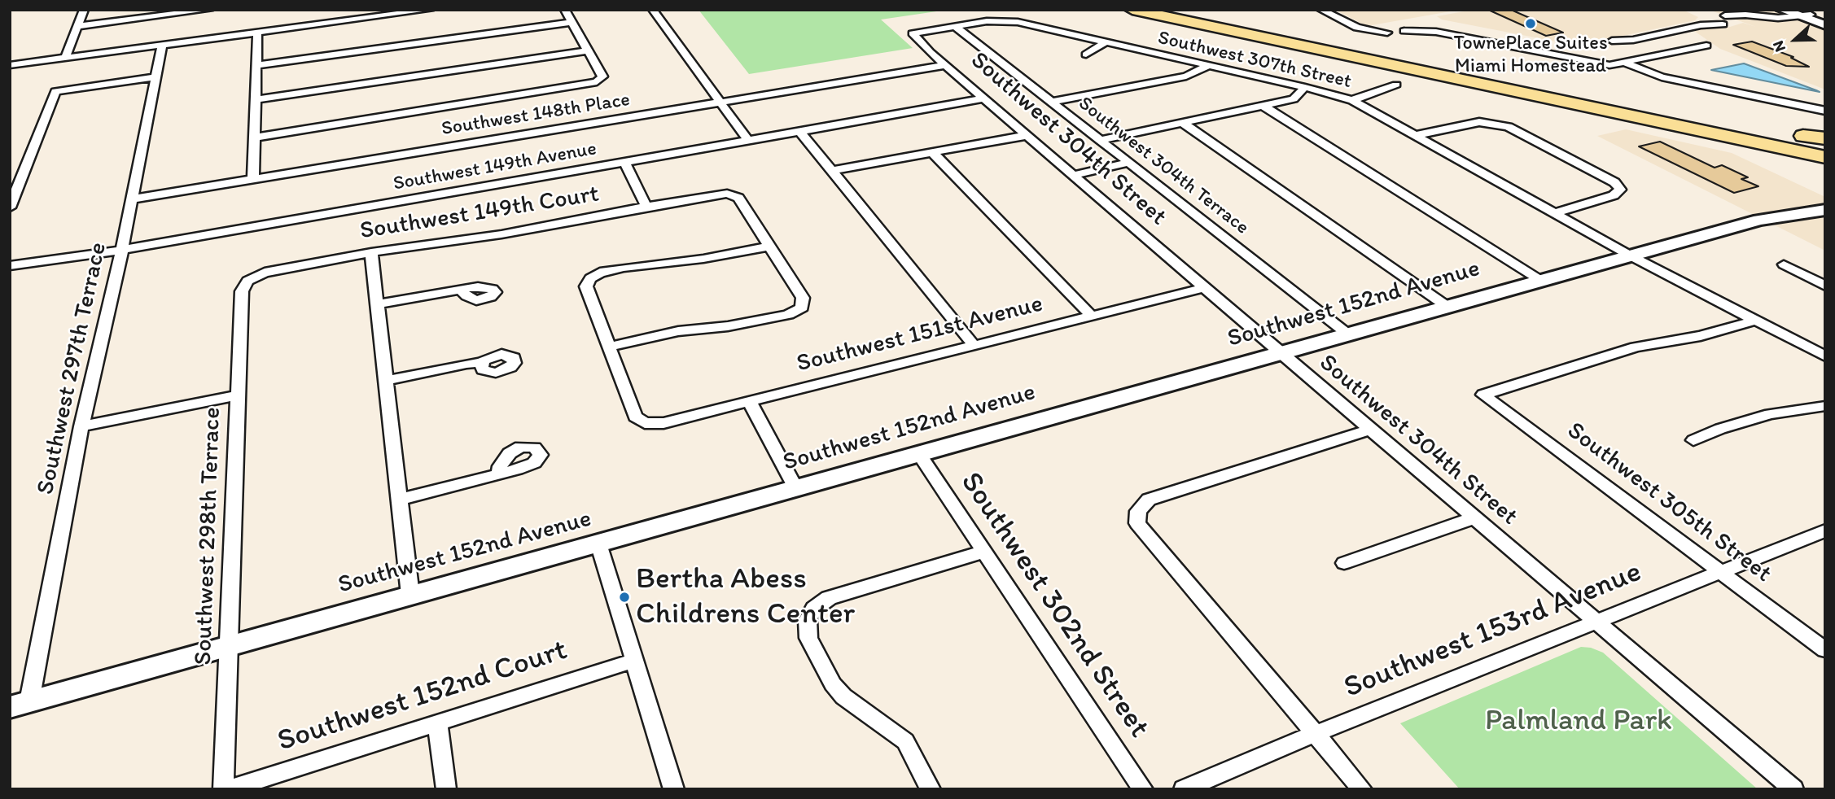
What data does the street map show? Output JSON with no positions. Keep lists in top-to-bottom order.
{
  "streets": {
    "street": [
      "Southwest 307th Street",
      "Southwest 148th Place",
      "Southwest 304th Street",
      "Southwest 304th Terrace",
      "Southwest 149th Avenue",
      "Southwest 149th Court",
      "Southwest 152nd Avenue",
      "Southwest 151st Avenue",
      "Southwest 297th Terrace",
      "Southwest 305th Street",
      "Southwest 298th Terrace",
      "Southwest 302nd Street",
      "Southwest 153rd Avenue",
      "Southwest 152nd Court"
    ]
  },
  "crossings": [
    ["Southwest 307th Street", "Southwest 304th Street"],
    ["Southwest 307th Street", "Southwest 304th Terrace"],
    ["Southwest 307th Street", "Southwest 152nd Avenue"],
    ["Southwest 307th Street", "Southwest 305th Street"],
    ["Southwest 148th Place", "Southwest 304th Street"],
    ["Southwest 148th Place", "Southwest 297th Terrace"],
    ["Southwest 304th Street", "Southwest 149th Avenue"],
    ["Southwest 304th Street", "Southwest 152nd Avenue"],
    ["Southwest 304th Street", "Southwest 151st Avenue"],
    ["Southwest 304th Street", "Southwest 153rd Avenue"],
    ["Southwest 304th Terrace", "Southwest 152nd Avenue"],
    ["Southwest 149th Avenue", "Southwest 297th Terrace"],
    ["Southwest 149th Court", "Southwest 298th Terrace"],
    ["Southwest 152nd Avenue", "Southwest 297th Terrace"],
    ["Southwest 152nd Avenue", "Southwest 298th Terrace"],
    ["Southwest 152nd Avenue", "Southwest 302nd Street"],
    ["Southwest 305th Street", "Southwest 153rd Avenue"]
  ],
  "parks": ["Palmland Park"],
  "places": ["TownePlace Suites Miami Homestead", "Bertha Abess Childrens Center"],
  "north": "left"
}
